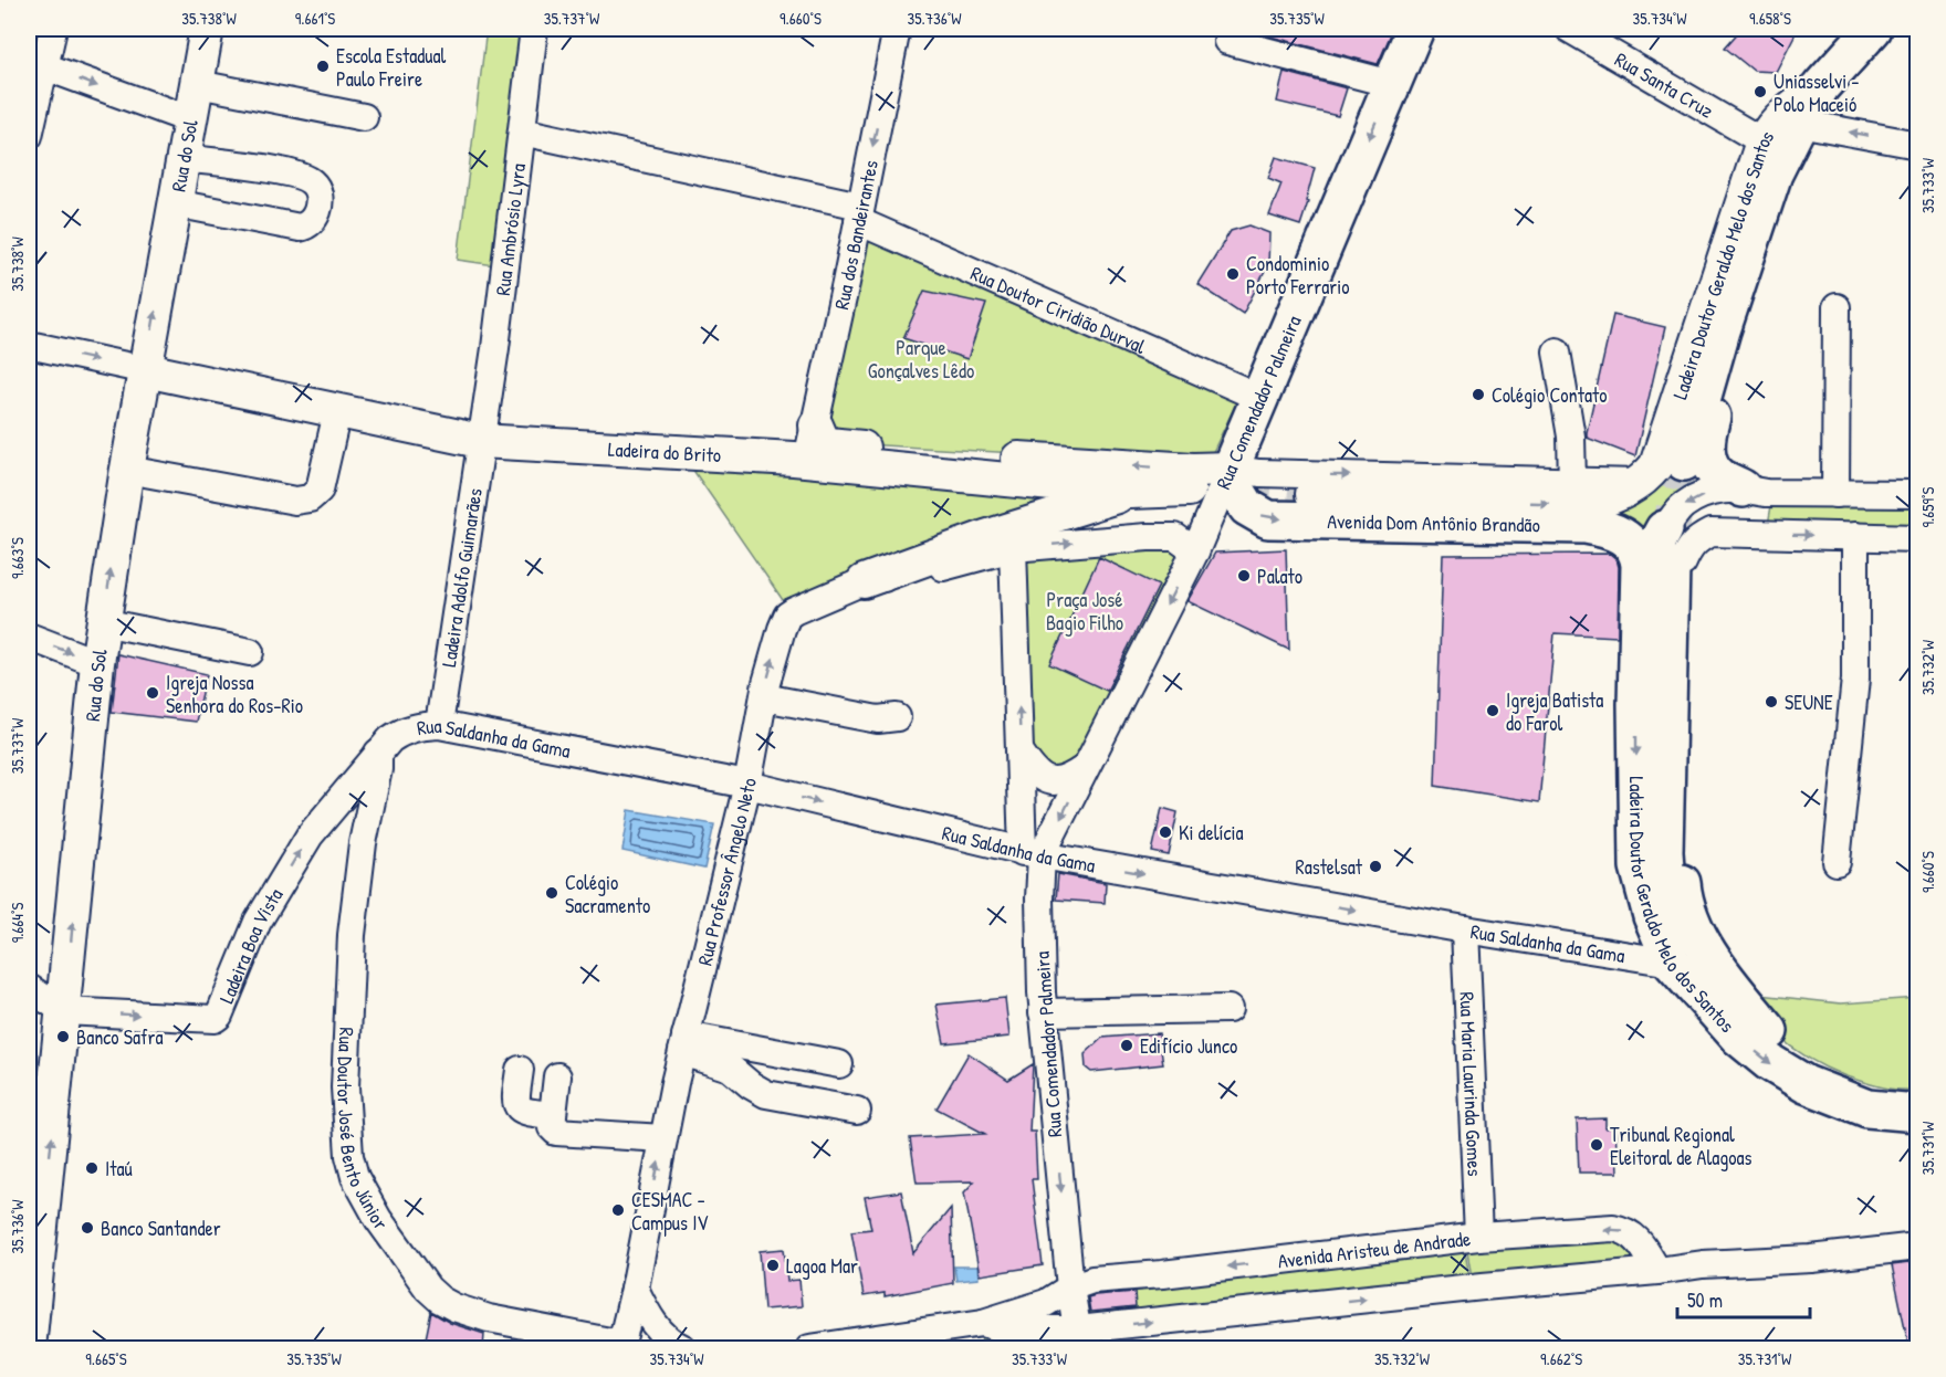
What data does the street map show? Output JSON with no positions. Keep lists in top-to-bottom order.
{
  "streets": {
    "highway": ["Ladeira Doutor Geraldo Melo dos Santos", "Rua Comendador Palmeira", "Avenida Dom Antônio Brandão"],
    "main road": ["Rua do Sol", "Ladeira do Brito"],
    "street": [
      "Rua Santa Cruz",
      "Rua Ambrósio Lyra",
      "Rua dos Bandeirantes",
      "Rua Doutor Ciridião Durval",
      "Ladeira Adolfo Guimarães",
      "Rua Saldanha da Gama",
      "Rua Professor Ângelo Neto",
      "Ladeira Boa Vista",
      "Rua Maria Laurinda Gomes",
      "Rua Doutor José Bento Júnior",
      "Avenida Aristeu de Andrade"
    ]
  },
  "crossings": [
    ["Rua Santa Cruz", "Ladeira Doutor Geraldo Melo dos Santos"],
    ["Rua do Sol", "Ladeira do Brito"],
    ["Rua do Sol", "Ladeira Boa Vista"],
    ["Rua Ambrósio Lyra", "Rua Doutor Ciridião Durval"],
    ["Rua Ambrósio Lyra", "Ladeira do Brito"],
    ["Rua Ambrósio Lyra", "Ladeira Adolfo Guimarães"],
    ["Rua dos Bandeirantes", "Rua Doutor Ciridião Durval"],
    ["Rua dos Bandeirantes", "Ladeira do Brito"],
    ["Ladeira Doutor Geraldo Melo dos Santos", "Avenida Dom Antônio Brandão"],
    ["Ladeira Doutor Geraldo Melo dos Santos", "Rua Saldanha da Gama"],
    ["Rua Doutor Ciridião Durval", "Rua Comendador Palmeira"],
    ["Rua Comendador Palmeira", "Avenida Dom Antônio Brandão"],
    ["Rua Comendador Palmeira", "Rua Saldanha da Gama"],
    ["Rua Comendador Palmeira", "Rua Professor Ângelo Neto"],
    ["Rua Comendador Palmeira", "Avenida Aristeu de Andrade"],
    ["Ladeira do Brito", "Ladeira Adolfo Guimarães"],
    ["Ladeira Adolfo Guimarães", "Rua Saldanha da Gama"],
    ["Rua Saldanha da Gama", "Rua Professor Ângelo Neto"],
    ["Rua Saldanha da Gama", "Ladeira Boa Vista"],
    ["Rua Saldanha da Gama", "Rua Maria Laurinda Gomes"],
    ["Rua Saldanha da Gama", "Rua Doutor José Bento Júnior"],
    ["Rua Professor Ângelo Neto", "Rua Doutor José Bento Júnior"],
    ["Ladeira Boa Vista", "Rua Doutor José Bento Júnior"],
    ["Rua Maria Laurinda Gomes", "Avenida Aristeu de Andrade"]
  ],
  "one_way": [
    "Rua do Sol",
    "Rua dos Bandeirantes",
    "Avenida Dom Antônio Brandão",
    "Ladeira Boa Vista"
  ],
  "parks": ["Parque Gonçalves Lêdo", "Praça José Bagio Filho"],
  "places": [
    "Escola Estadual Paulo Freire",
    "Uniasselvi - Polo Maceió",
    "Condominio Porto Ferrario",
    "Colégio Contato",
    "Palato",
    "Igreja Nossa Senhora do Ros-Rio",
    "SEUNE",
    "Igreja Batista do Farol",
    "Ki delícia",
    "Rastelsat",
    "Colégio Sacramento",
    "Banco Safra",
    "Edifício Junco",
    "Tribunal Regional Eleitoral de Alagoas",
    "Itaú",
    "CESMAC - Campus IV",
    "Banco Santander",
    "Lagoa Mar"
  ],
  "scale_bar": "50 m",
  "coordinates": [
    "35.738°W",
    "9.661°S",
    "35.737°W",
    "9.660°S",
    "35.736°W",
    "35.735°W",
    "35.734°W",
    "9.658°S",
    "35.733°W",
    "9.659°S",
    "9.663°S",
    "35.732°W",
    "9.664°S",
    "35.731°W",
    "9.665°S",
    "9.662°S"
  ]
}
